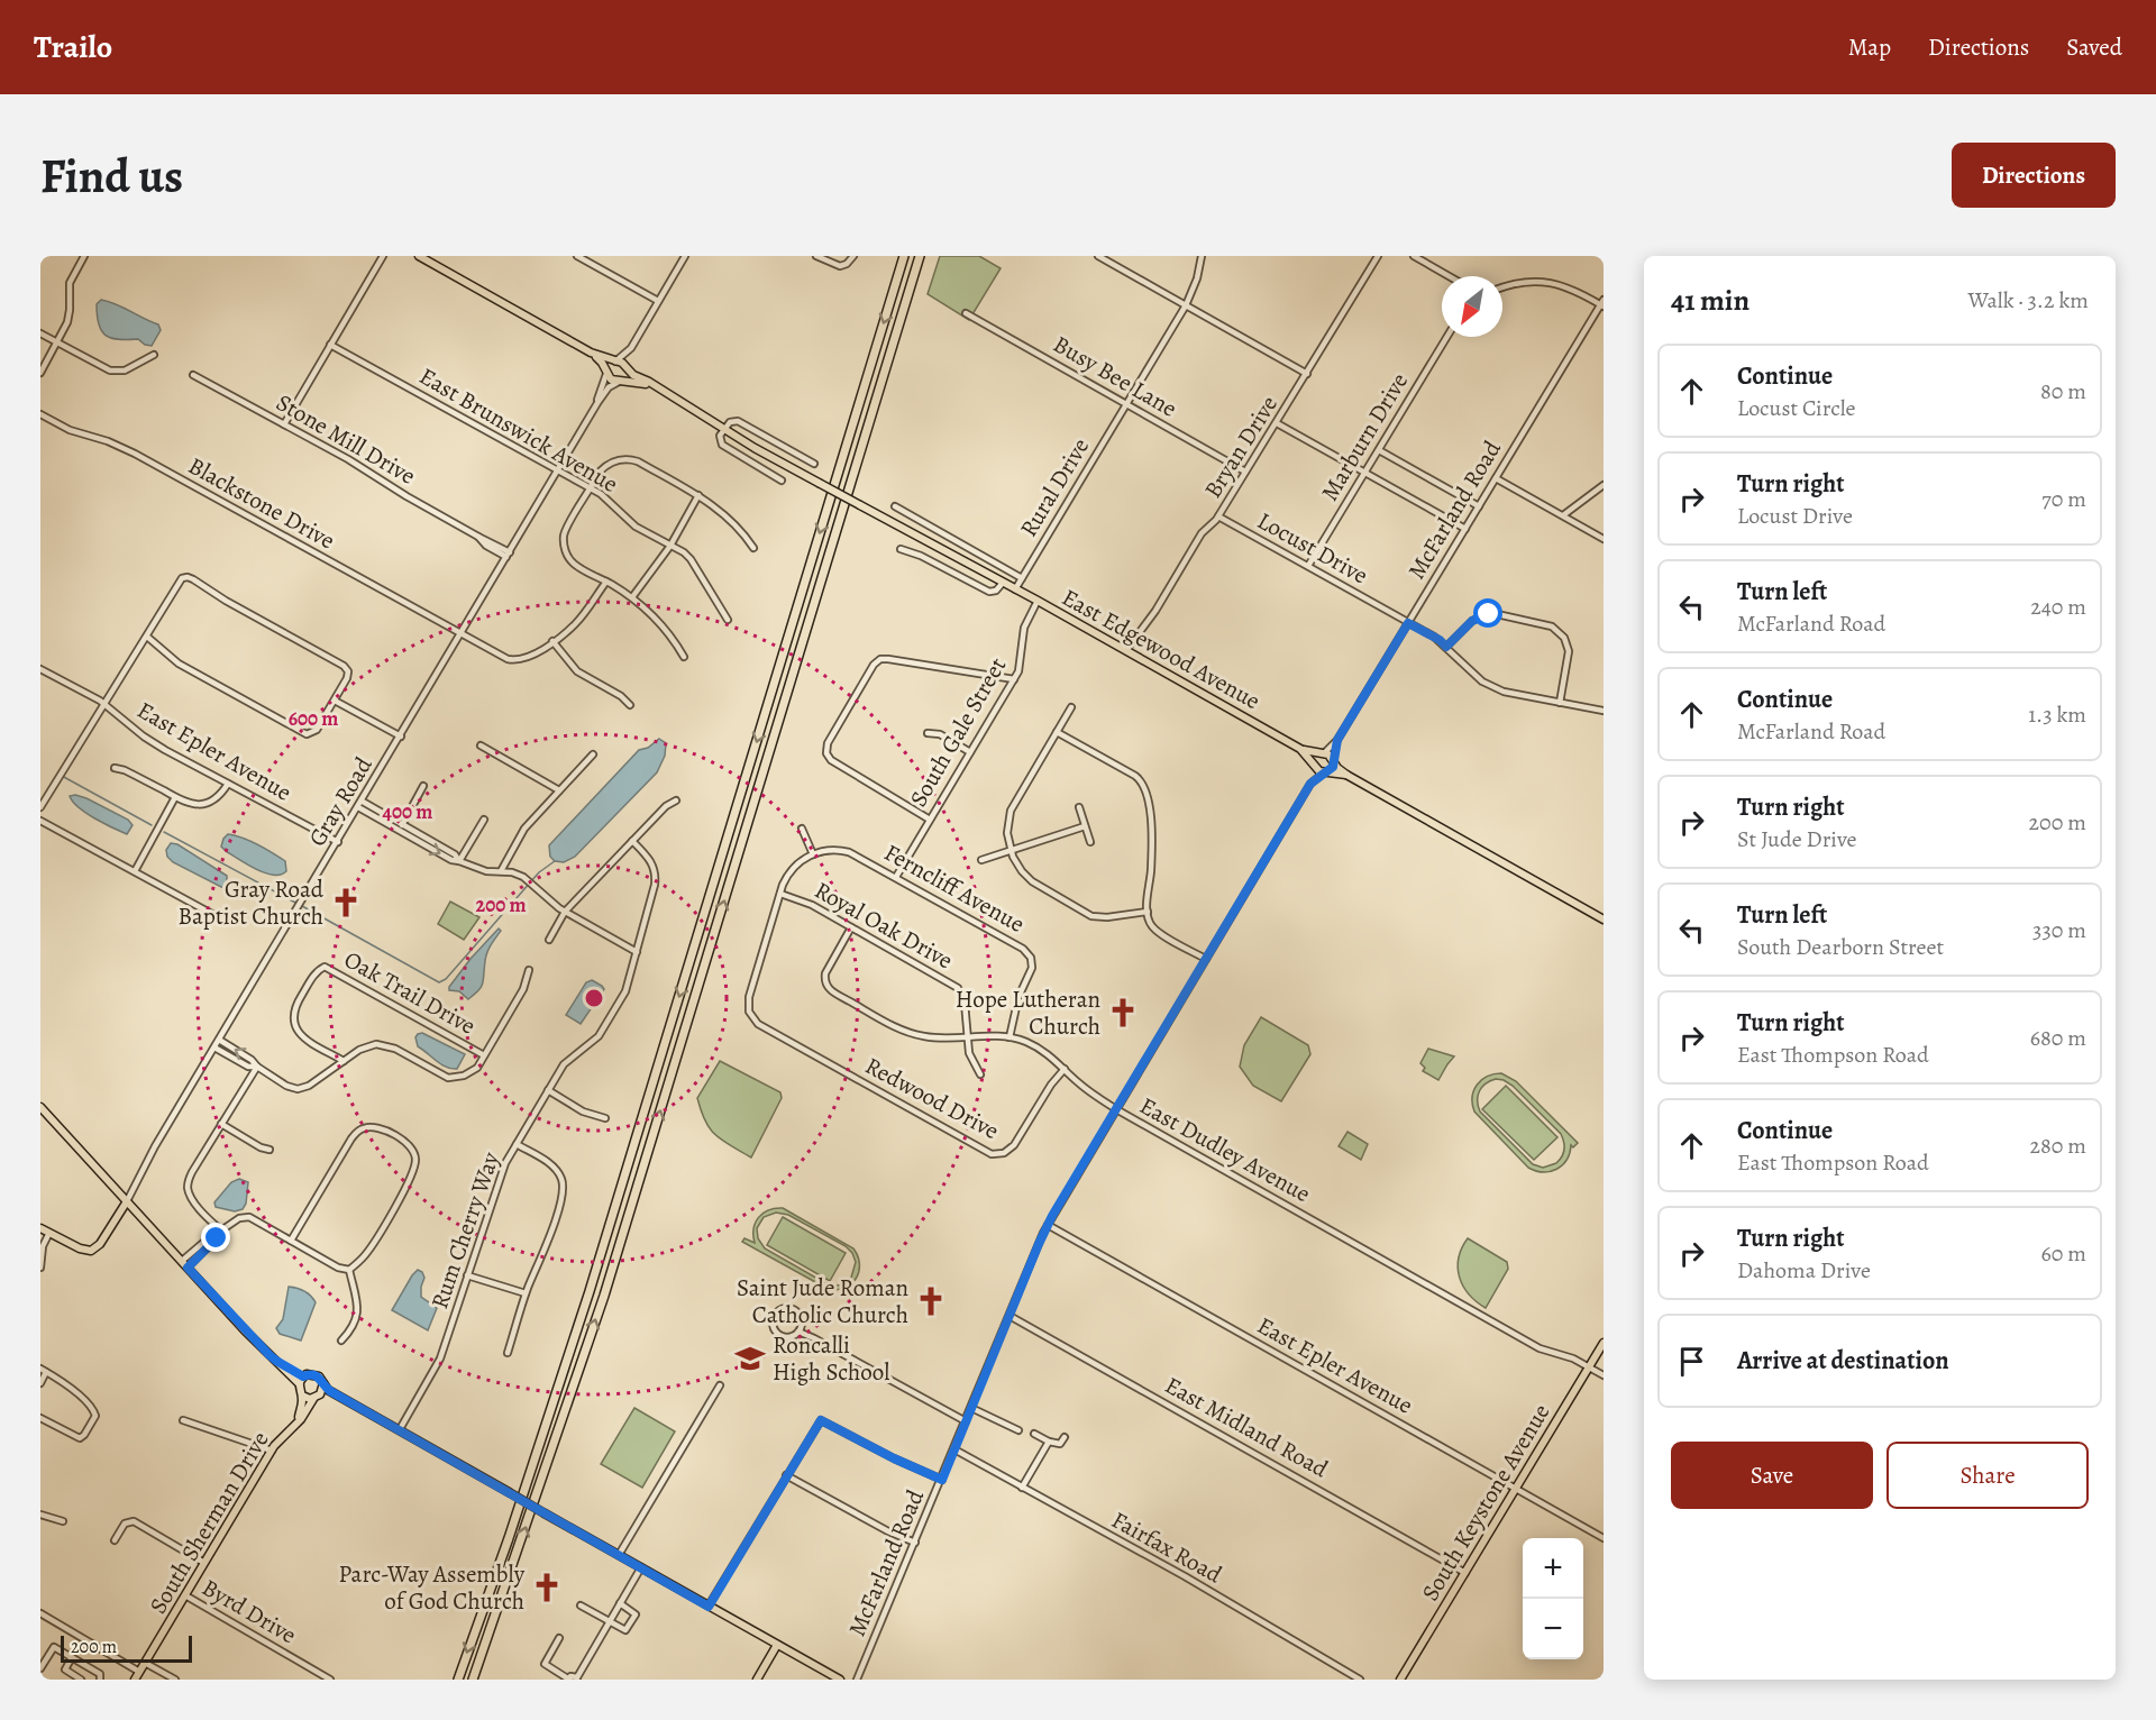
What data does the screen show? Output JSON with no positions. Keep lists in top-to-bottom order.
{
  "streets": {
    "main road": [
      "East Edgewood Avenue",
      "Gray Road",
      "South Keystone Avenue",
      "South Sherman Drive"
    ],
    "street": [
      "Busy Bee Lane",
      "East Brunswick Avenue",
      "Marburn Drive",
      "Stone Mill Drive",
      "Bryan Drive",
      "Rural Drive",
      "Blackstone Drive",
      "McFarland Road",
      "Locust Drive",
      "South Gale Street",
      "East Epler Avenue",
      "Ferncliff Avenue",
      "Royal Oak Drive",
      "Oak Trail Drive",
      "Redwood Drive",
      "East Dudley Avenue",
      "Rum Cherry Way",
      "East Midland Road",
      "Fairfax Road",
      "Byrd Drive"
    ]
  },
  "crossings": [
    ["Busy Bee Lane", "Bryan Drive"],
    ["Busy Bee Lane", "Rural Drive"],
    ["East Brunswick Avenue", "Gray Road"],
    ["Marburn Drive", "Locust Drive"],
    ["Stone Mill Drive", "Gray Road"],
    ["Bryan Drive", "Locust Drive"],
    ["Bryan Drive", "East Edgewood Avenue"],
    ["Rural Drive", "East Edgewood Avenue"],
    ["Blackstone Drive", "Gray Road"],
    ["McFarland Road", "Locust Drive"],
    ["McFarland Road", "East Edgewood Avenue"],
    ["McFarland Road", "East Epler Avenue"],
    ["McFarland Road", "East Dudley Avenue"],
    ["McFarland Road", "East Midland Road"],
    ["McFarland Road", "Fairfax Road"],
    ["East Edgewood Avenue", "South Gale Street"],
    ["East Edgewood Avenue", "Gray Road"],
    ["South Gale Street", "Ferncliff Avenue"],
    ["East Epler Avenue", "Gray Road"],
    ["East Epler Avenue", "South Keystone Avenue"],
    ["Ferncliff Avenue", "East Dudley Avenue"],
    ["Royal Oak Drive", "Redwood Drive"],
    ["Royal Oak Drive", "East Dudley Avenue"],
    ["Redwood Drive", "East Dudley Avenue"],
    ["East Dudley Avenue", "South Keystone Avenue"],
    ["East Midland Road", "South Keystone Avenue"],
    ["South Sherman Drive", "Byrd Drive"]
  ],
  "places": {
    "church": [
      "Gray Road Baptist Church",
      "Hope Lutheran Church",
      "Saint Jude Roman Catholic Church",
      "Parc-Way Assembly of God Church"
    ],
    "school or university": ["Roncalli High School"]
  },
  "scale_bar": "200 m",
  "north": "bottom left",
  "page": {
    "header": "Trailo",
    "nav": ["Map", "Directions", "Saved"],
    "buttons": [
      "Directions",
      ["Save", "Share"]
    ],
    "title": "Find us",
    "heading": ["41 min", "Walk · 3.2 km"],
    "list": [
      ["Continue", "Locust Circle", "80 m"],
      ["Turn right", "Locust Drive", "70 m"],
      ["Turn left", "McFarland Road", "240 m"],
      ["Continue", "McFarland Road", "1.3 km"],
      ["Turn right", "St Jude Drive", "200 m"],
      ["Turn left", "South Dearborn Street", "330 m"],
      ["Turn right", "East Thompson Road", "680 m"],
      ["Continue", "East Thompson Road", "280 m"],
      ["Turn right", "Dahoma Drive", "60 m"],
      "Arrive at destination"
    ],
    "map_buttons": ["+", "−"],
    "scale": "200 m"
  },
  "rings": ["600 m", "400 m", "200 m"]
}
